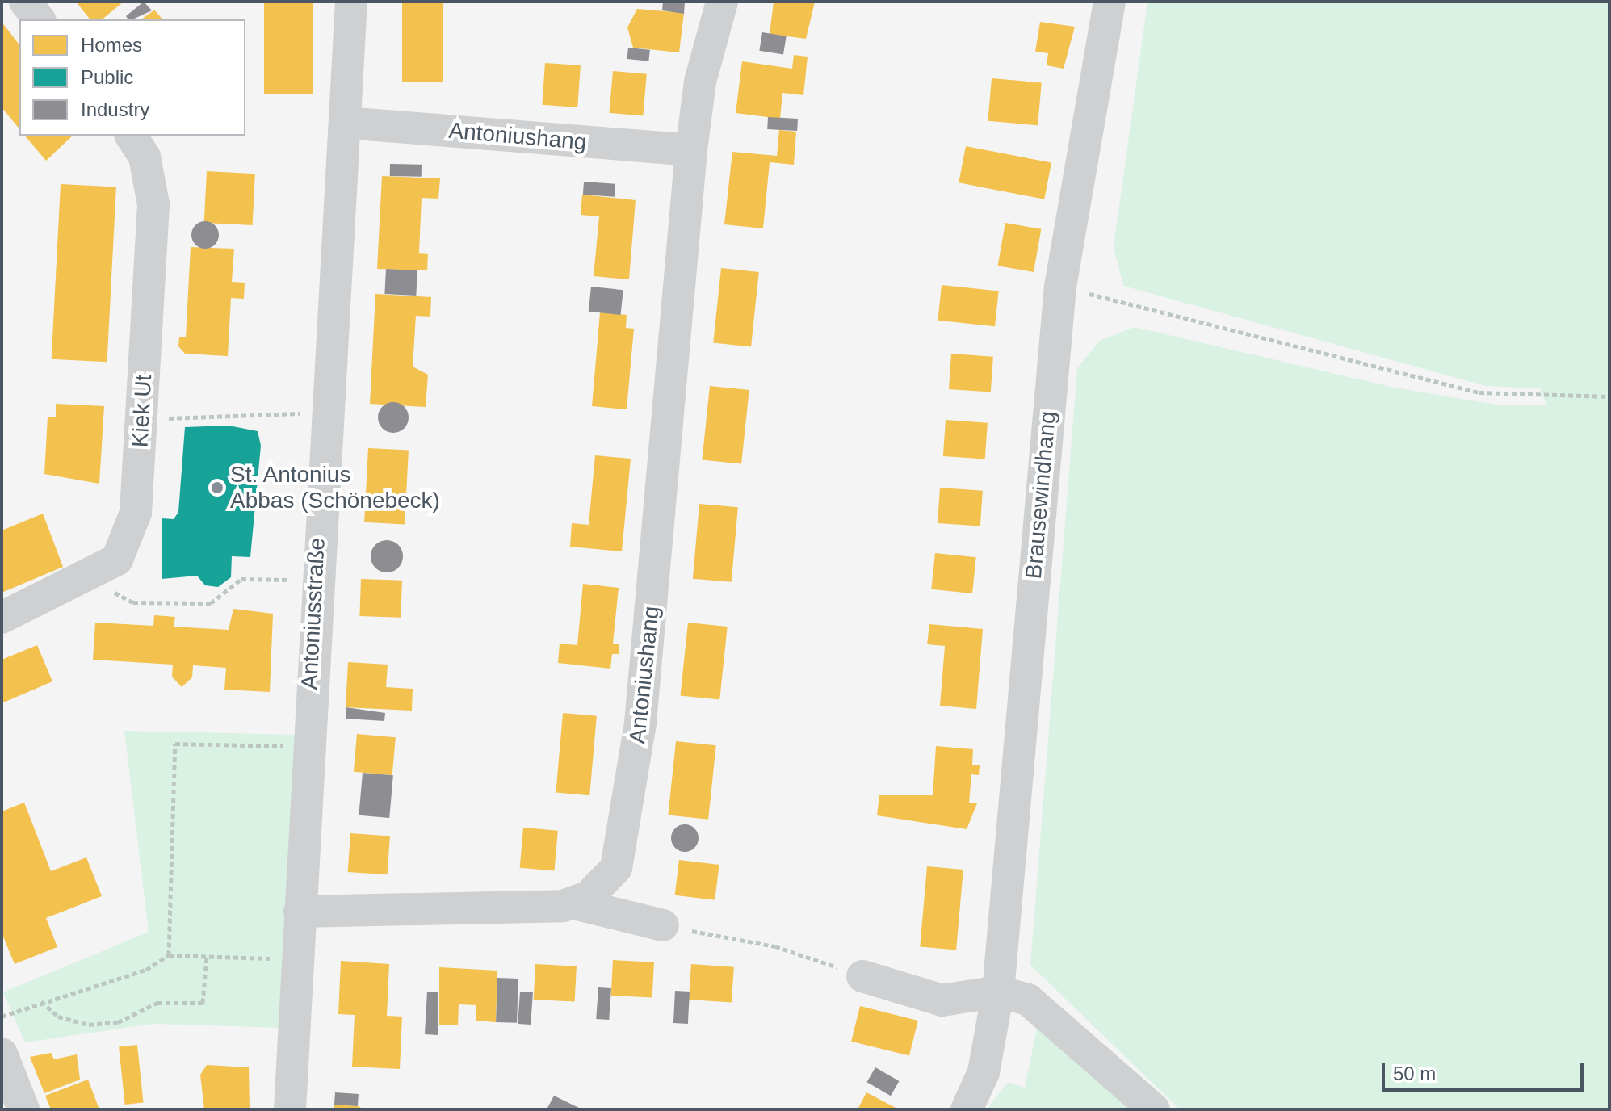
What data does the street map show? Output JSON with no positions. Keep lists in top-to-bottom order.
{
  "streets": {
    "street": [
      "Antoniushang",
      "Kiek Ut",
      "Brausewindhang",
      "Antoniusstraße"
    ]
  },
  "crossings": [
    ["Antoniushang", "Antoniusstraße"]
  ],
  "places": ["St. Antonius Abbas (Schönebeck)"],
  "legend": ["Homes", "Public", "Industry"],
  "scale_bar": "50 m"
}
